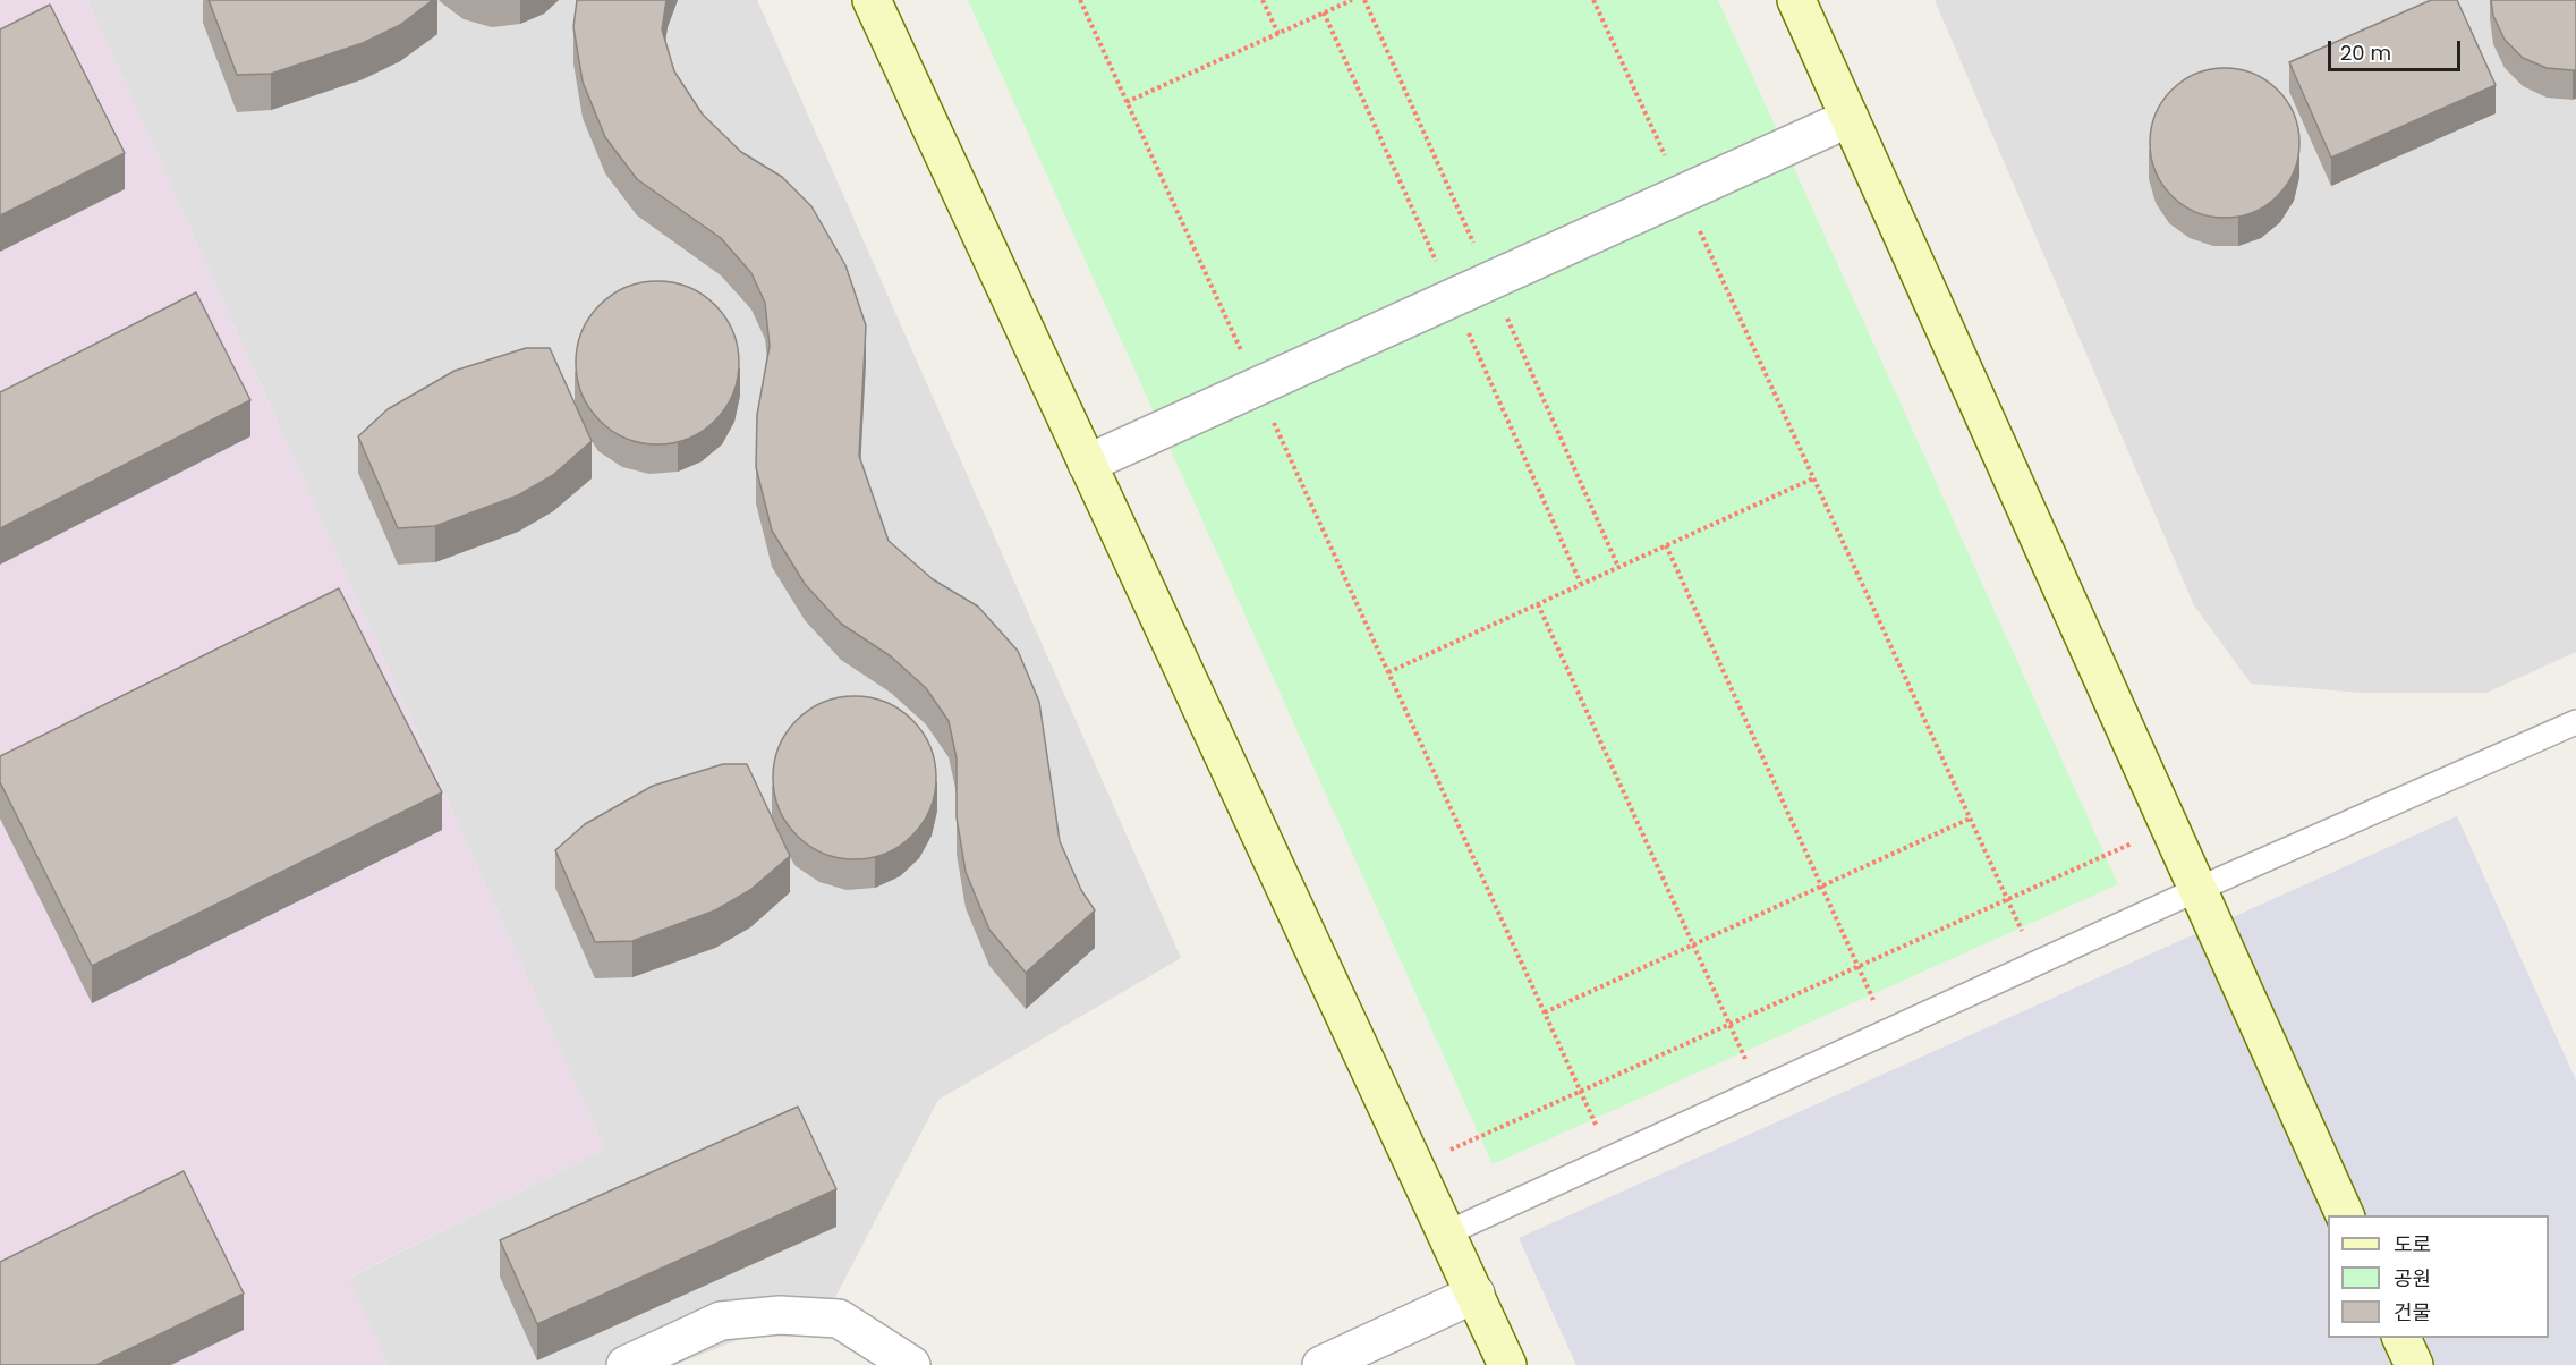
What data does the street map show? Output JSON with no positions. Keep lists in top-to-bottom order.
{
  "legend": ["도로", "공원", "건물"],
  "scale_bar": "20 m"
}
